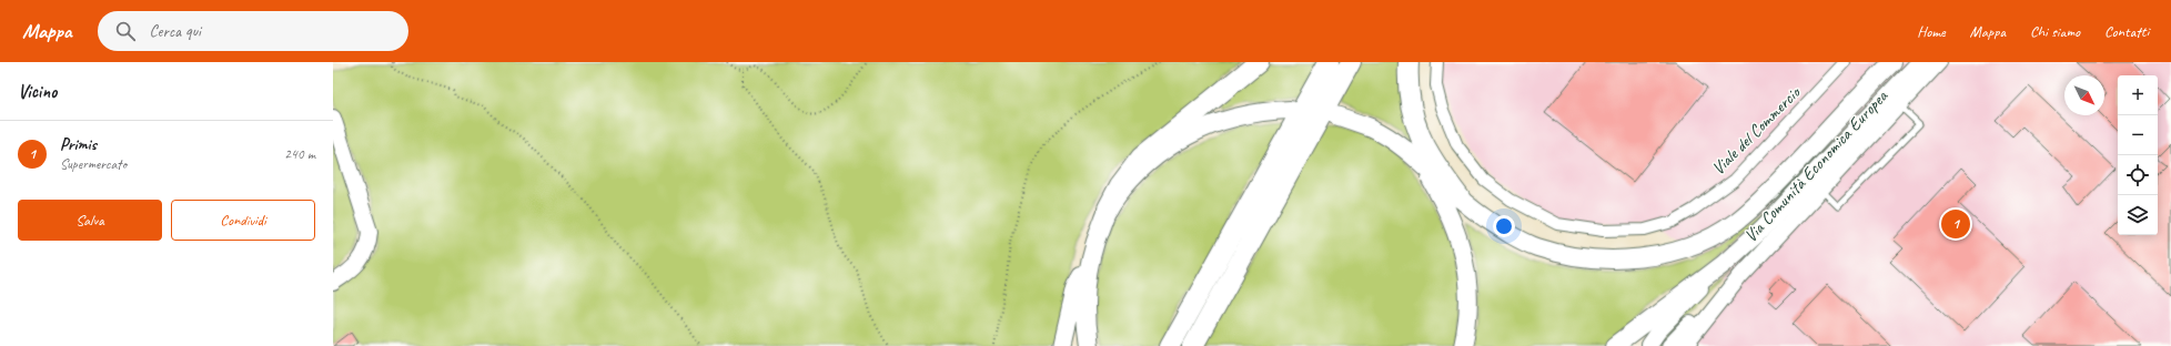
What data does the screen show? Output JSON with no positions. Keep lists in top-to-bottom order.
{
  "streets": {
    "street": ["Viale del Commercio", "Via Comunità Economica Europea"]
  },
  "north": "bottom right",
  "page": {
    "header": "Mappa",
    "search": "Cerca qui",
    "nav": [
      "Home",
      "Mappa",
      "Chi siamo",
      "Contatti"
    ],
    "heading": "Vicino",
    "map_buttons": ["+", "−"],
    "list": [
      {
        "mark": "1",
        "name": "Primis",
        "note": "Supermercato",
        "value": "240 m"
      }
    ],
    "buttons": ["Salva", "Condividi"],
    "pins": "1"
  }
}
